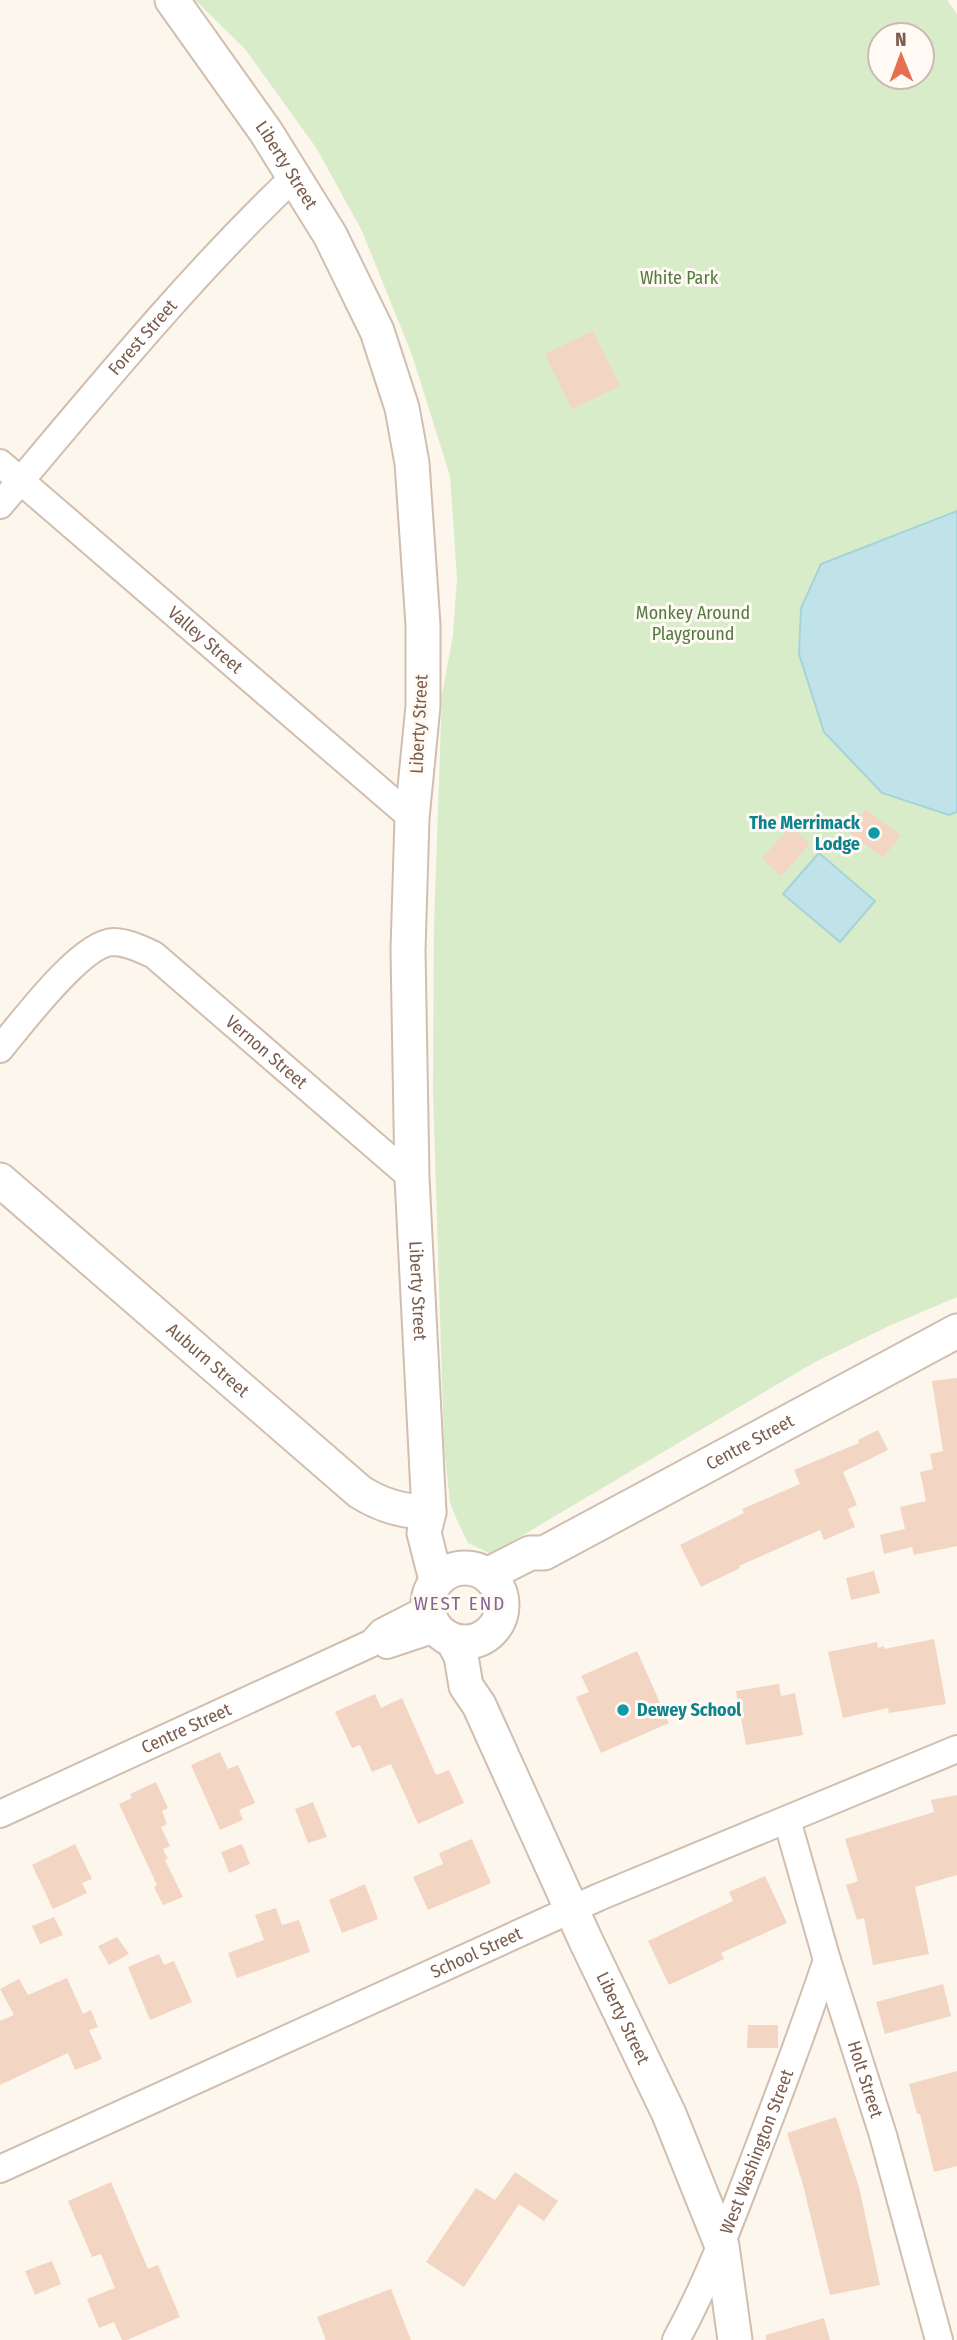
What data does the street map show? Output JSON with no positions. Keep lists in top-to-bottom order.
{
  "streets": {
    "street": [
      "Liberty Street",
      "Forest Street",
      "Valley Street",
      "Vernon Street",
      "Auburn Street",
      "Centre Street",
      "School Street",
      "Holt Street",
      "West Washington Street"
    ]
  },
  "crossings": [
    ["Liberty Street", "Forest Street"],
    ["Liberty Street", "Valley Street"],
    ["Liberty Street", "Vernon Street"],
    ["Liberty Street", "Auburn Street"],
    ["Liberty Street", "Centre Street"],
    ["Liberty Street", "School Street"],
    ["Liberty Street", "West Washington Street"],
    ["Forest Street", "Valley Street"],
    ["School Street", "Holt Street"],
    ["Holt Street", "West Washington Street"]
  ],
  "districts": ["WEST END"],
  "parks": ["White Park", "Monkey Around Playground"],
  "places": ["The Merrimack Lodge", "Dewey School"],
  "north": "top"
}
